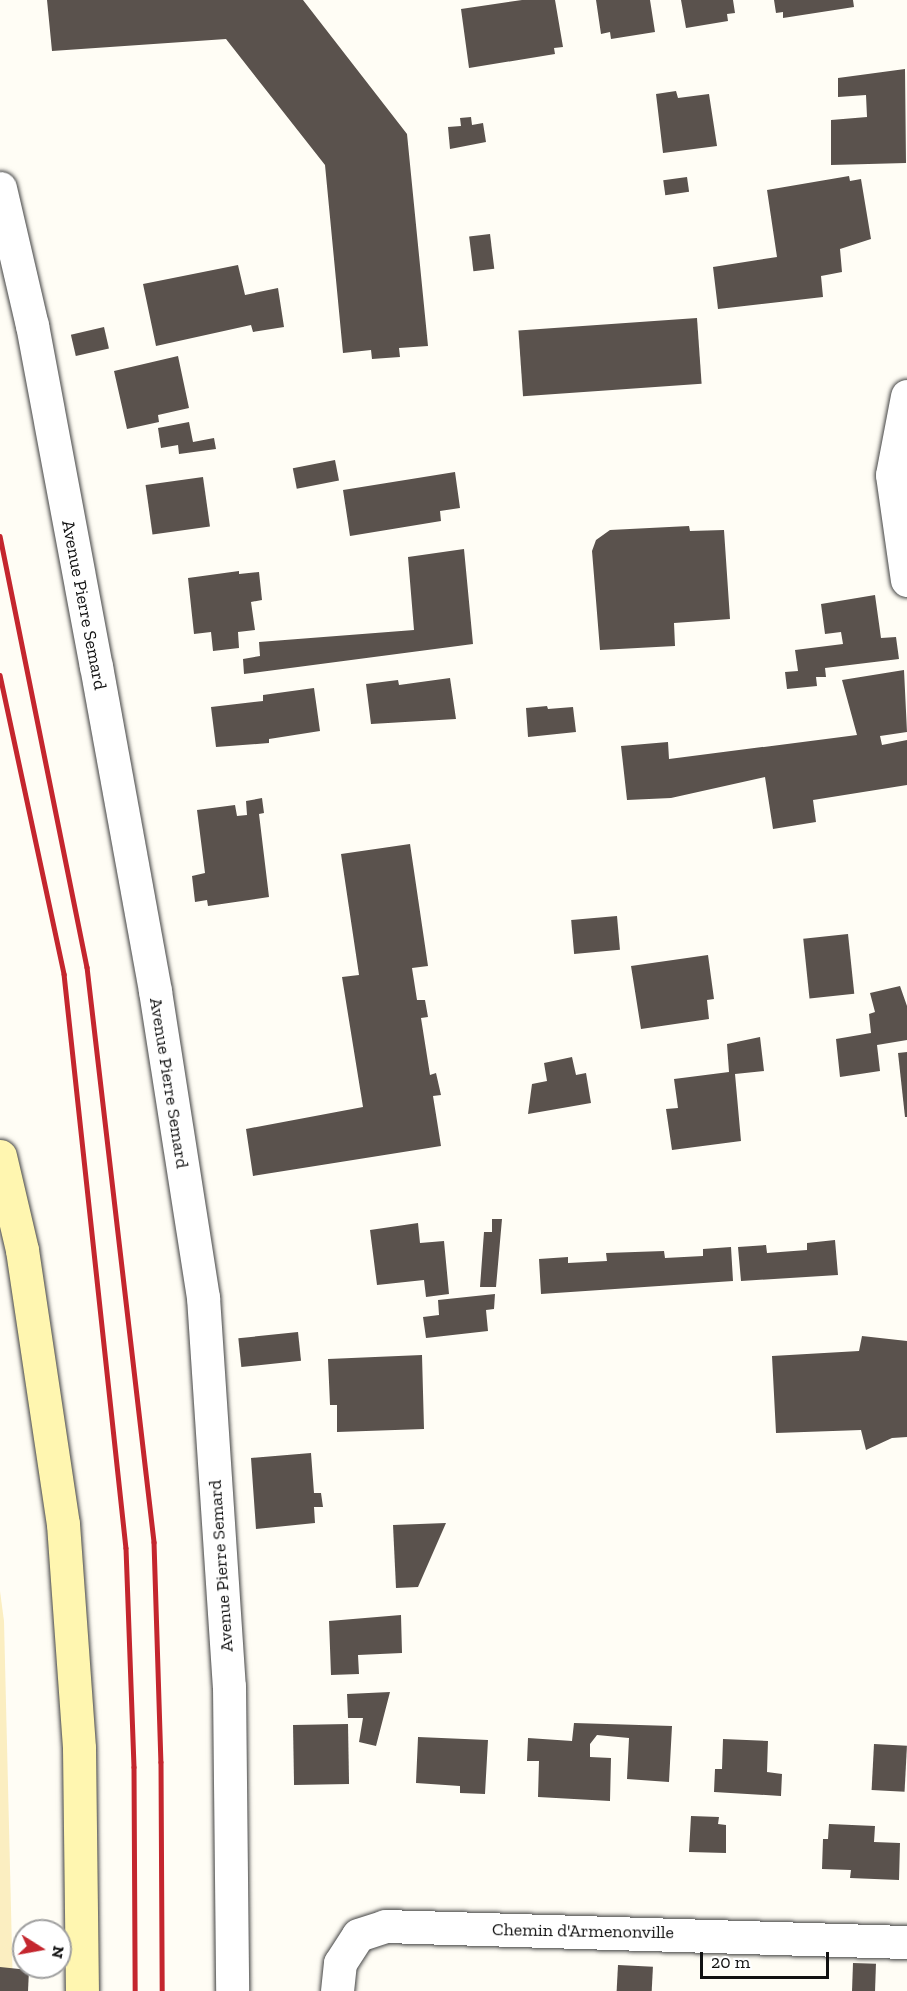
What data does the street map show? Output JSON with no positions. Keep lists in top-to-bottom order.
{
  "streets": {
    "street": ["Avenue Pierre Semard", "Chemin d'Armenonville"]
  },
  "scale_bar": "20 m",
  "north": "right"
}
